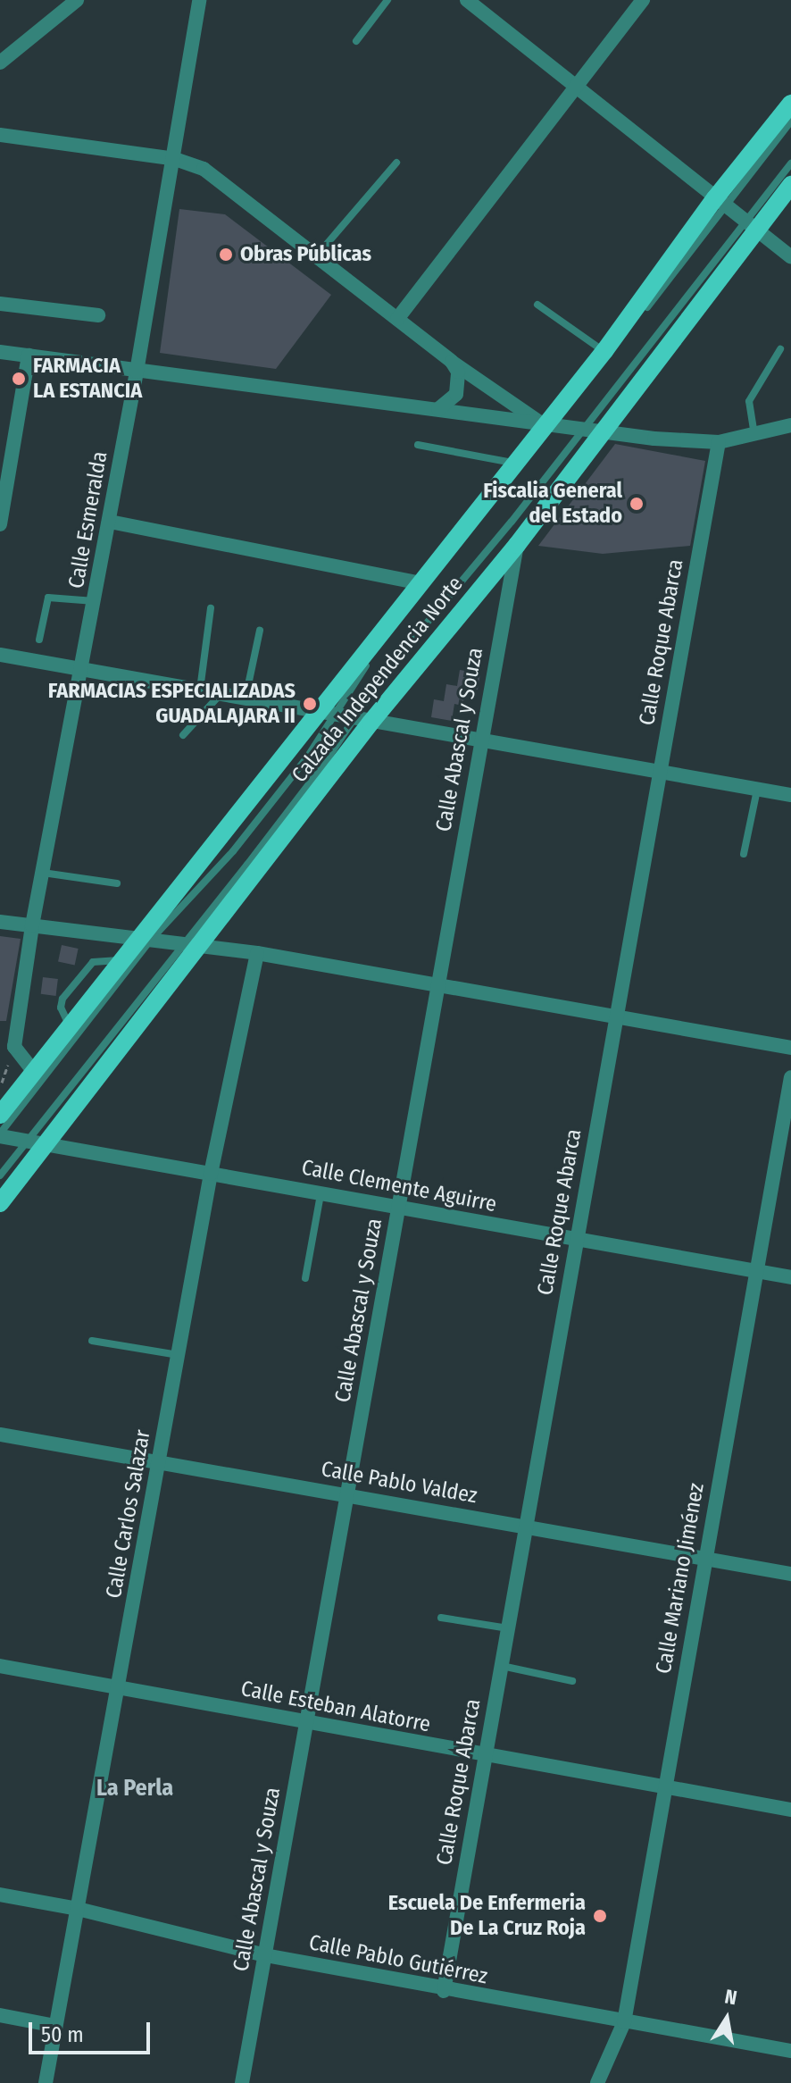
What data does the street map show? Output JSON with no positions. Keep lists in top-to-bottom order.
{
  "streets": {
    "main road": ["Calzada Independencia Norte"],
    "street": [
      "Calle Esmeralda",
      "Calle Roque Abarca",
      "Calle Abascal y Souza",
      "Calle Clemente Aguirre",
      "Calle Pablo Valdez",
      "Calle Carlos Salazar",
      "Calle Mariano Jiménez",
      "Calle Esteban Alatorre",
      "Calle Pablo Gutiérrez"
    ]
  },
  "crossings": [
    ["Calle Roque Abarca", "Calle Clemente Aguirre"],
    ["Calle Roque Abarca", "Calle Pablo Valdez"],
    ["Calle Roque Abarca", "Calle Esteban Alatorre"],
    ["Calle Roque Abarca", "Calle Pablo Gutiérrez"],
    ["Calzada Independencia Norte", "Calle Abascal y Souza"],
    ["Calzada Independencia Norte", "Calle Clemente Aguirre"],
    ["Calle Abascal y Souza", "Calle Clemente Aguirre"],
    ["Calle Abascal y Souza", "Calle Pablo Valdez"],
    ["Calle Abascal y Souza", "Calle Esteban Alatorre"],
    ["Calle Abascal y Souza", "Calle Pablo Gutiérrez"],
    ["Calle Clemente Aguirre", "Calle Carlos Salazar"],
    ["Calle Clemente Aguirre", "Calle Mariano Jiménez"],
    ["Calle Pablo Valdez", "Calle Carlos Salazar"],
    ["Calle Pablo Valdez", "Calle Mariano Jiménez"],
    ["Calle Carlos Salazar", "Calle Esteban Alatorre"],
    ["Calle Carlos Salazar", "Calle Pablo Gutiérrez"],
    ["Calle Mariano Jiménez", "Calle Esteban Alatorre"],
    ["Calle Mariano Jiménez", "Calle Pablo Gutiérrez"]
  ],
  "districts": ["La Perla"],
  "places": [
    "Obras Públicas",
    "FARMACIA LA ESTANCIA",
    "Fiscalia General del Estado",
    "FARMACIAS ESPECIALIZADAS GUADALAJARA II",
    "Escuela De Enfermeria De La Cruz Roja"
  ],
  "scale_bar": "50 m",
  "north": "top"
}
